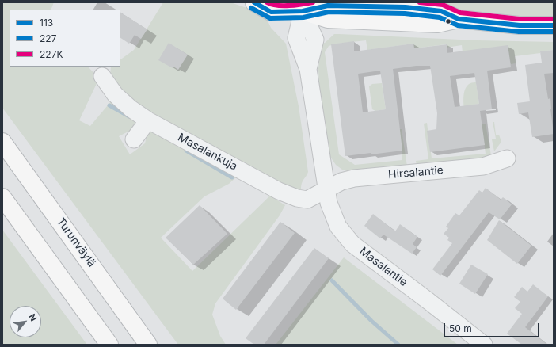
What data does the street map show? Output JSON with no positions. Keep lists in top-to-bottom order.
{
  "streets": {
    "main road": ["Turunväylä"],
    "street": ["Masalankuja", "Hirsalantie", "Masalantie"]
  },
  "crossings": [
    ["Masalankuja", "Hirsalantie"],
    ["Masalankuja", "Masalantie"],
    ["Hirsalantie", "Masalantie"]
  ],
  "lines": ["transit line 113", "transit line 227K", "transit line 227"],
  "legend": ["113", "227", "227K"],
  "scale_bar": "50 m",
  "north": "top right"
}
